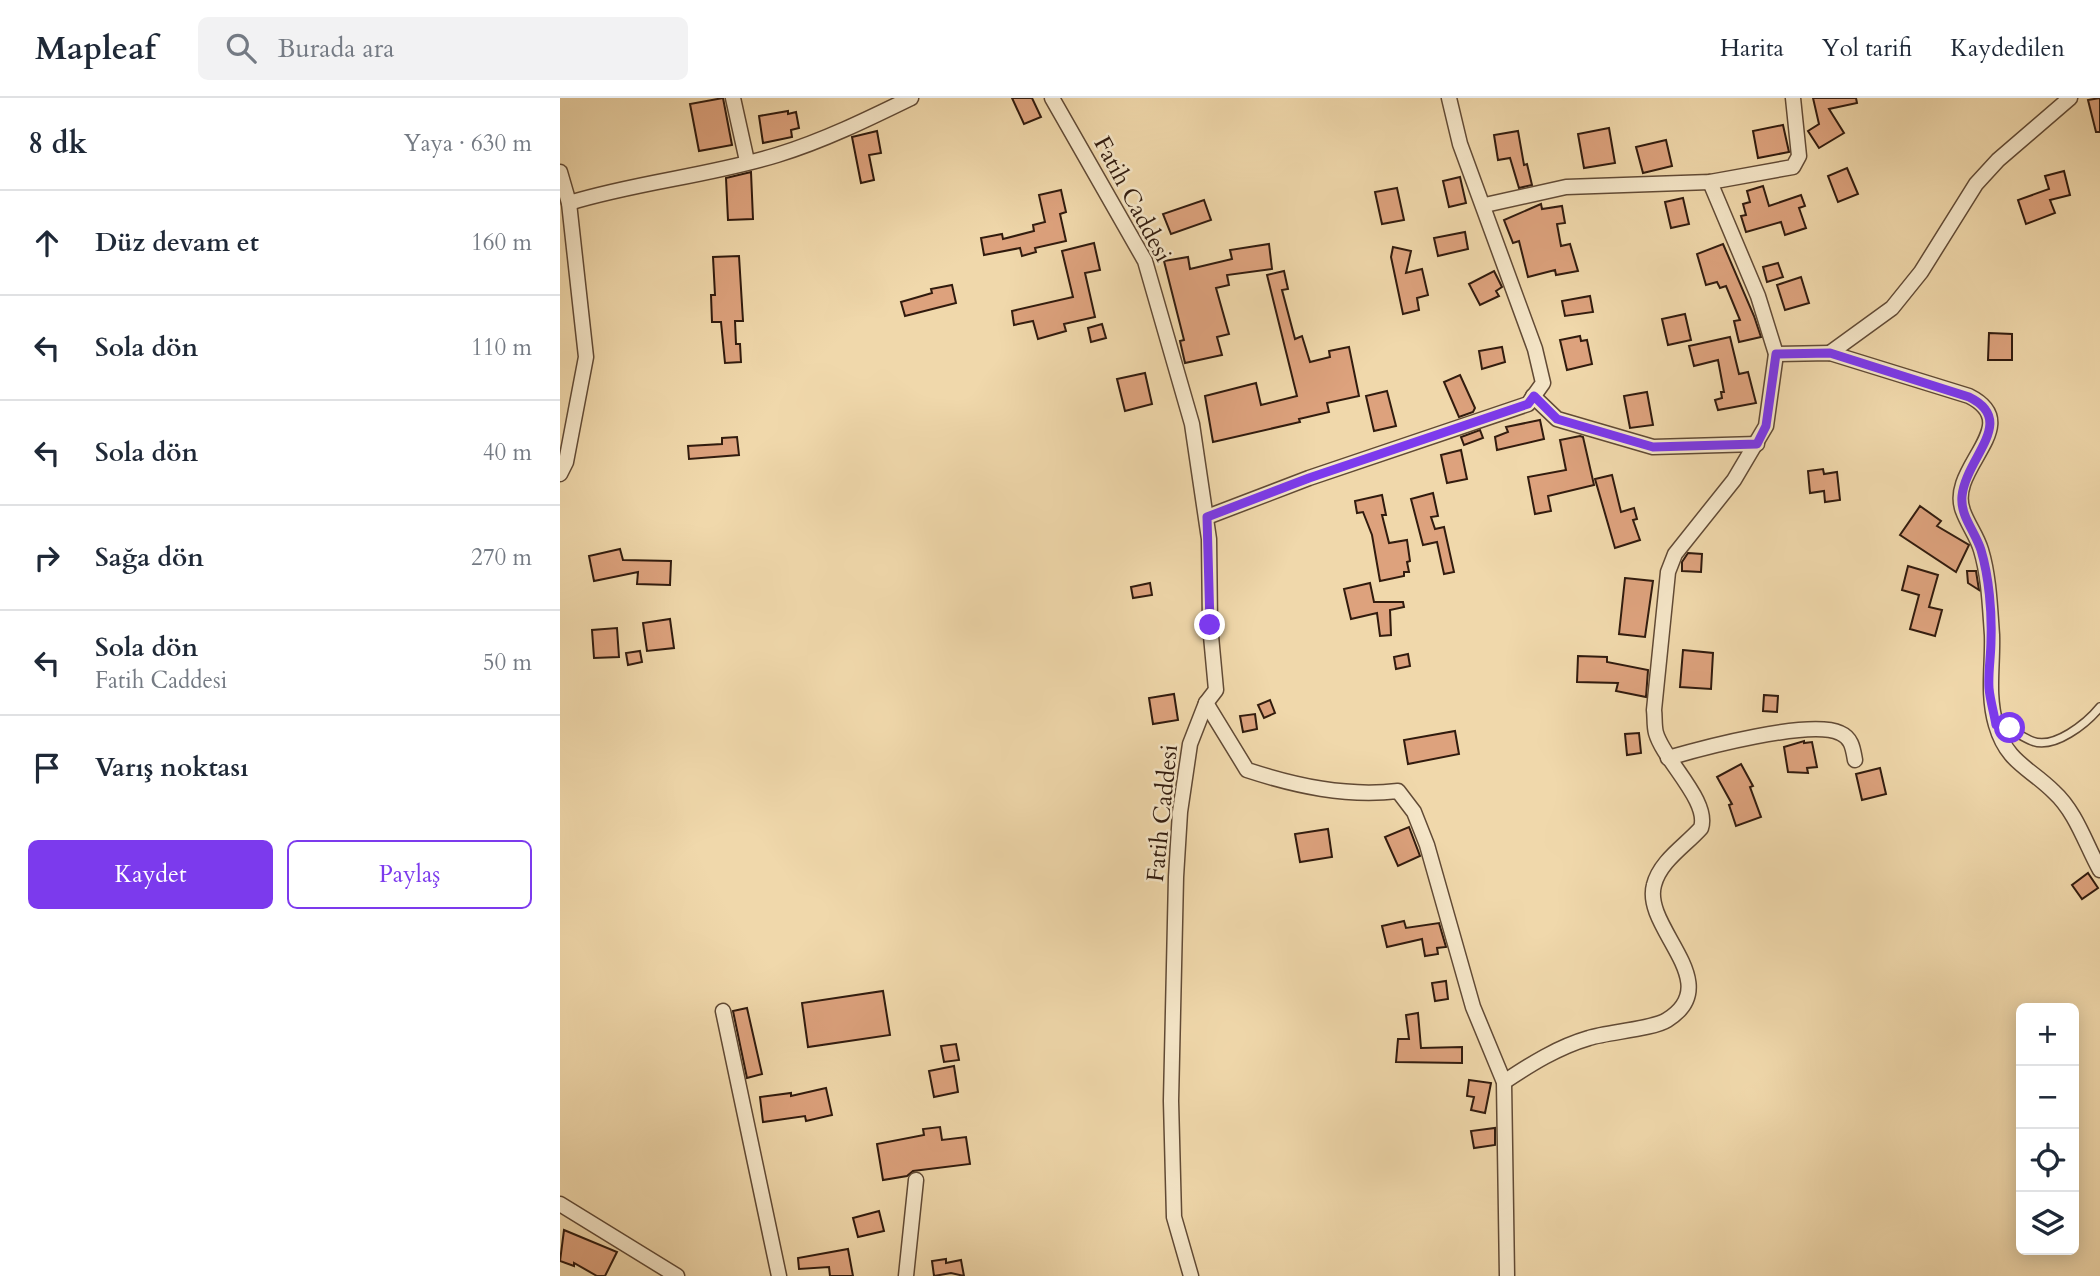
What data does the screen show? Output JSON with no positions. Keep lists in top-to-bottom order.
{
  "streets": {
    "street": ["Fatih Caddesi"]
  },
  "page": {
    "header": "Mapleaf",
    "search": "Burada ara",
    "nav": ["Harita", "Yol tarifi", "Kaydedilen"],
    "heading": ["8 dk", "Yaya · 630 m"],
    "list": [
      ["Düz devam et", "160 m"],
      ["Sola dön", "110 m"],
      ["Sola dön", "40 m"],
      ["Sağa dön", "270 m"],
      ["Sola dön", "Fatih Caddesi", "50 m"],
      "Varış noktası"
    ],
    "buttons": ["Kaydet", "Paylaş"],
    "map_buttons": ["+", "−"]
  }
}
